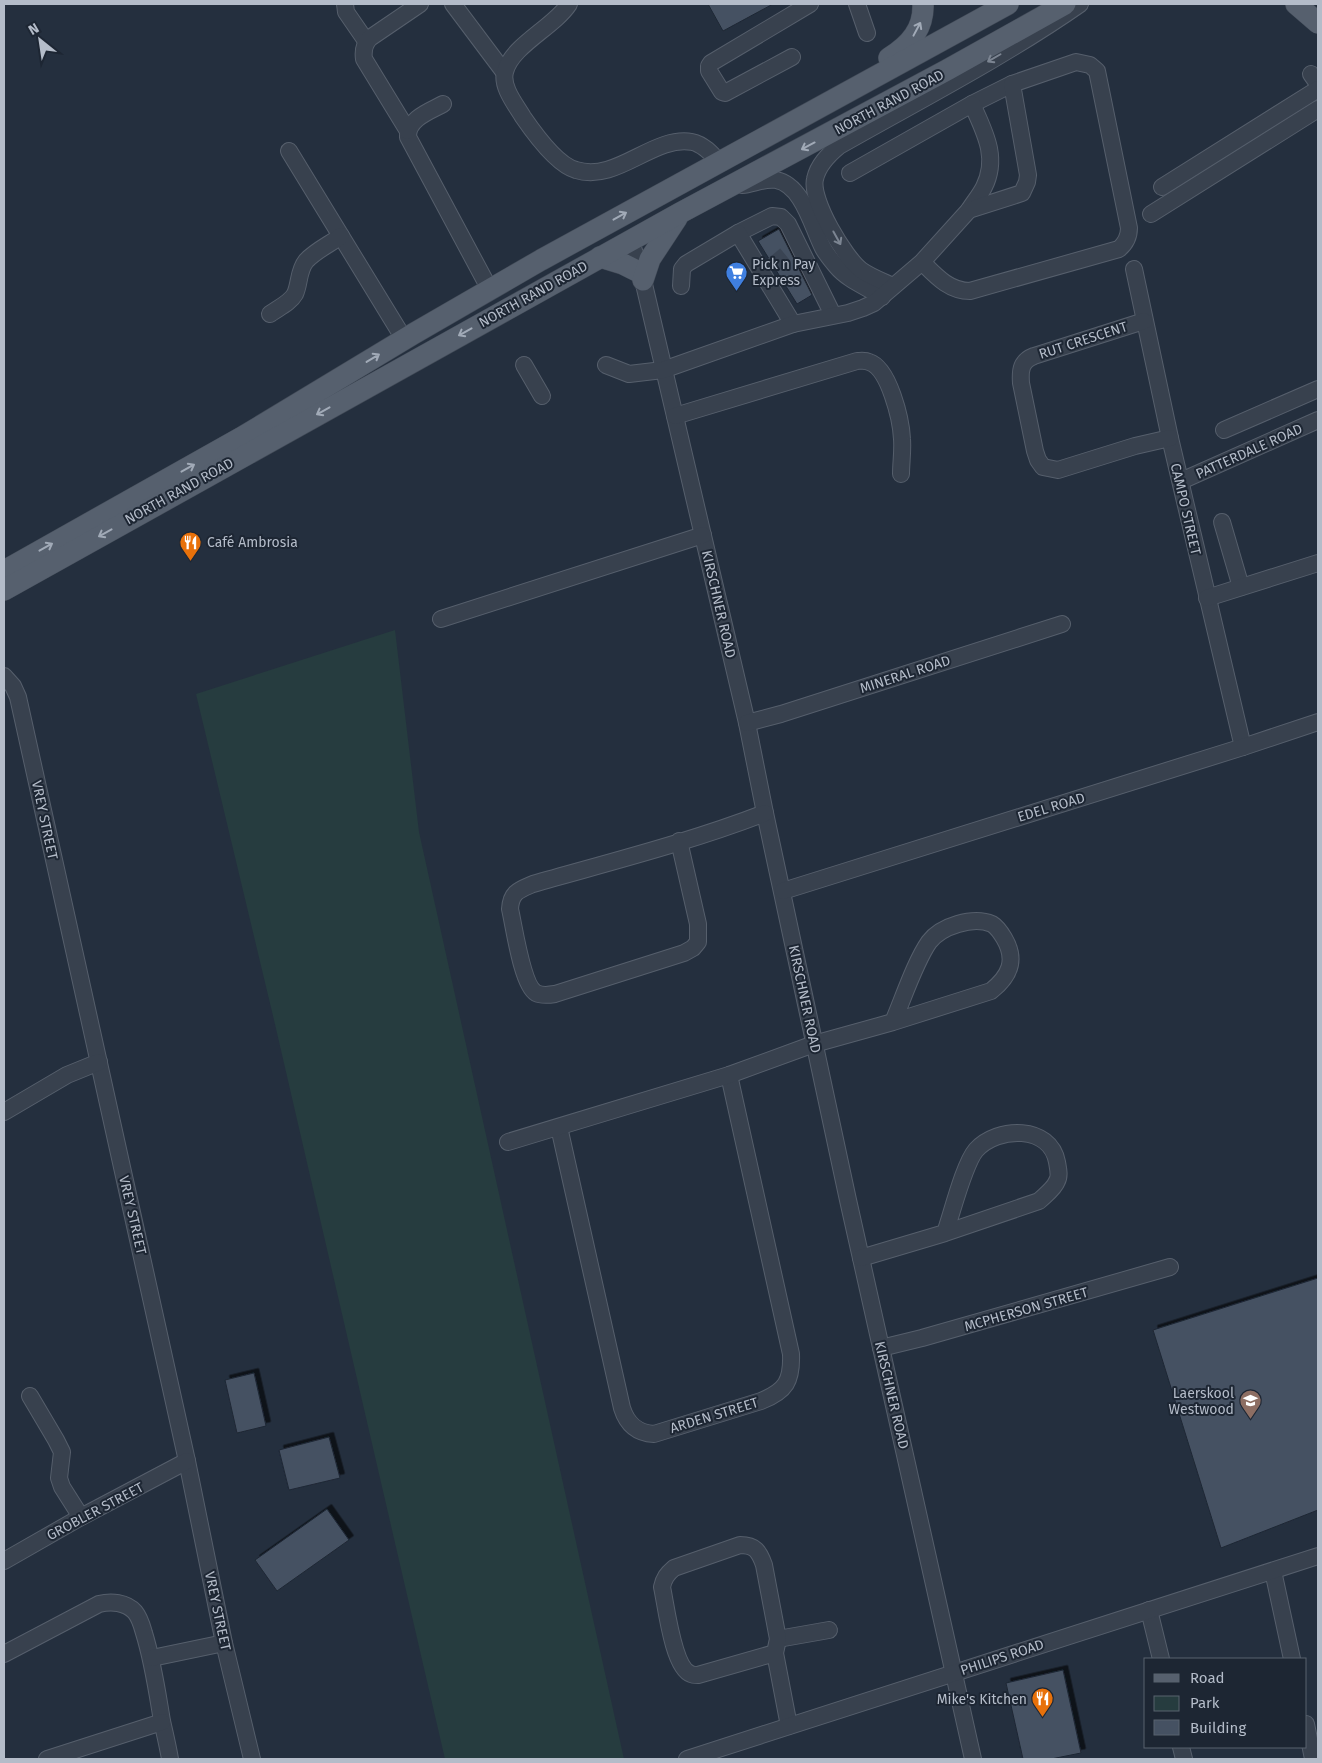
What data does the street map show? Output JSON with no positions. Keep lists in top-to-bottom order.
{
  "streets": {
    "main road": ["NORTH RAND ROAD"],
    "street": [
      "RUT CRESCENT",
      "PATTERDALE ROAD",
      "CAMPO STREET",
      "KIRSCHNER ROAD",
      "MINERAL ROAD",
      "EDEL ROAD",
      "VREY STREET",
      "MCPHERSON STREET",
      "ARDEN STREET",
      "GROBLER STREET",
      "PHILIPS ROAD"
    ]
  },
  "crossings": [
    ["NORTH RAND ROAD", "KIRSCHNER ROAD"],
    ["RUT CRESCENT", "CAMPO STREET"],
    ["PATTERDALE ROAD", "CAMPO STREET"],
    ["CAMPO STREET", "EDEL ROAD"],
    ["KIRSCHNER ROAD", "MINERAL ROAD"],
    ["KIRSCHNER ROAD", "EDEL ROAD"],
    ["KIRSCHNER ROAD", "MCPHERSON STREET"],
    ["KIRSCHNER ROAD", "PHILIPS ROAD"],
    ["VREY STREET", "GROBLER STREET"]
  ],
  "places": {
    "supermarket": ["Pick n Pay Express"],
    "restaurant": ["Café Ambrosia", "Mike's Kitchen"],
    "school or university": ["Laerskool Westwood"]
  },
  "legend": ["Road", "Park", "Building"],
  "north": "top left"
}
